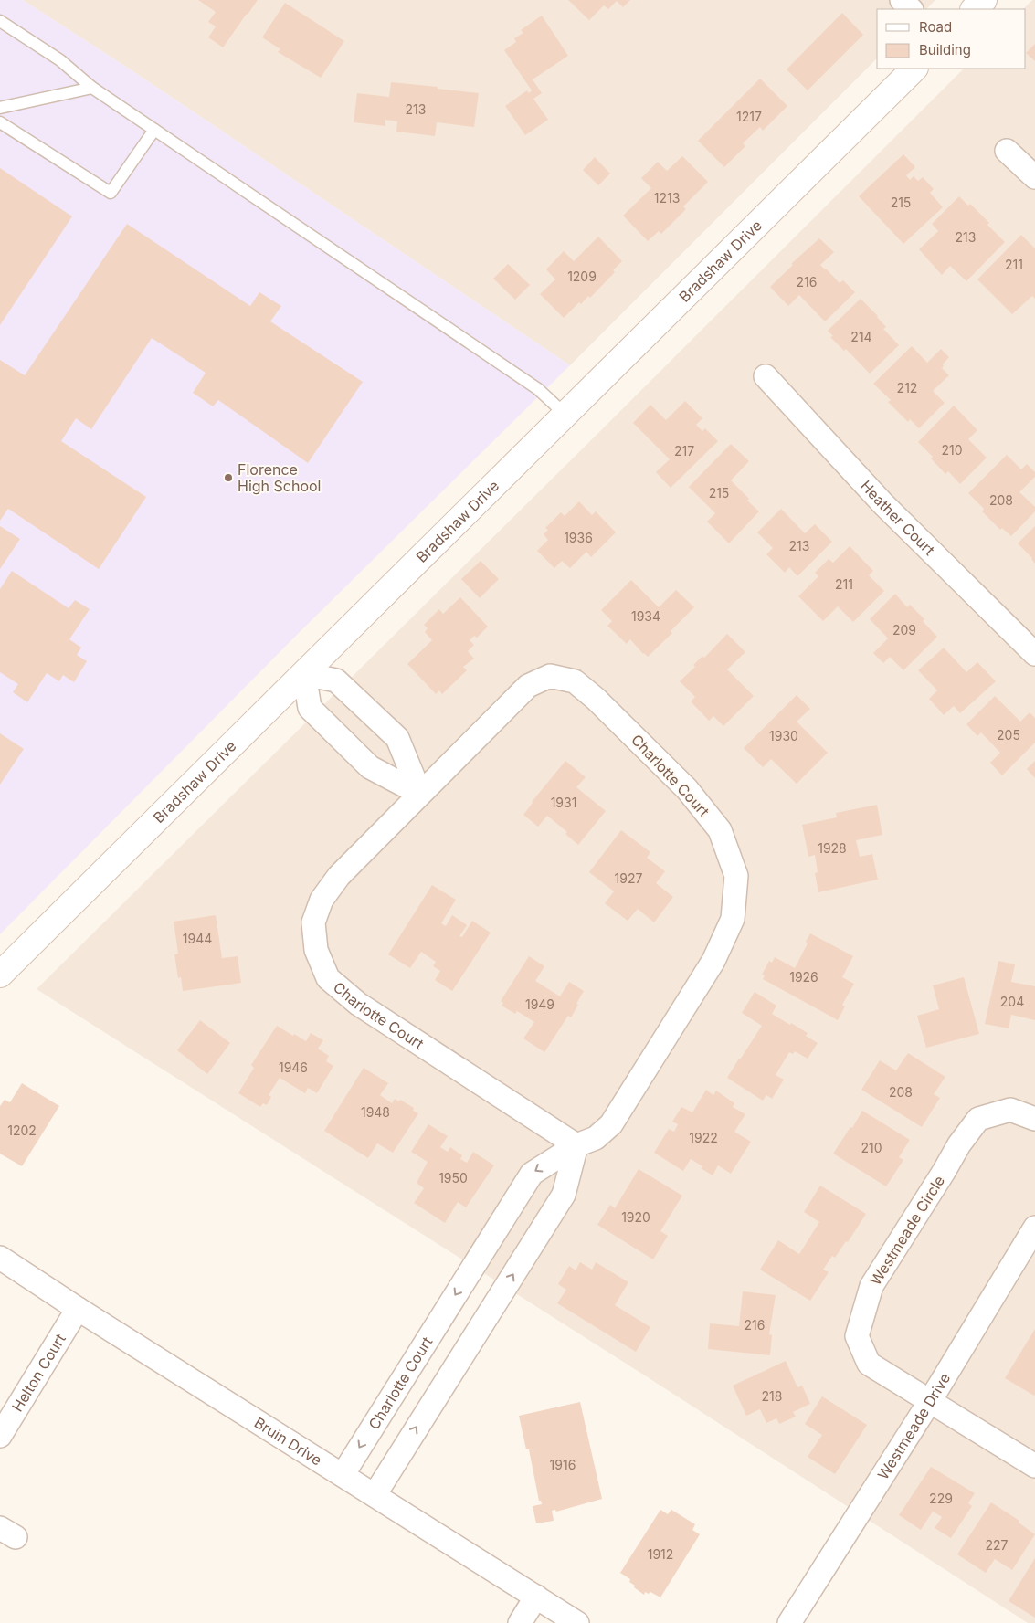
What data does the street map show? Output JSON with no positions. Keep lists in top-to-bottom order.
{
  "streets": {
    "street": [
      "Bradshaw Drive",
      "Heather Court",
      "Charlotte Court",
      "Westmeade Circle",
      "Helton Court",
      "Westmeade Drive",
      "Bruin Drive"
    ]
  },
  "crossings": [
    ["Charlotte Court", "Bruin Drive"],
    ["Westmeade Circle", "Westmeade Drive"],
    ["Helton Court", "Bruin Drive"]
  ],
  "places": ["Florence High School"],
  "house_numbers": [
    "213",
    "1217",
    "1213",
    "215",
    "213",
    "211",
    "1209",
    "216",
    "214",
    "212",
    "210",
    "217",
    "215",
    "208",
    "1936",
    "213",
    "211",
    "1934",
    "209",
    "205",
    "1930",
    "1931",
    "1928",
    "1927",
    "1944",
    "1926",
    "204",
    "1949",
    "1946",
    "208",
    "1948",
    "1202",
    "1922",
    "210",
    "1950",
    "1920",
    "216",
    "218",
    "1916",
    "229",
    "227",
    "1912"
  ],
  "legend": ["Road", "Building"]
}
